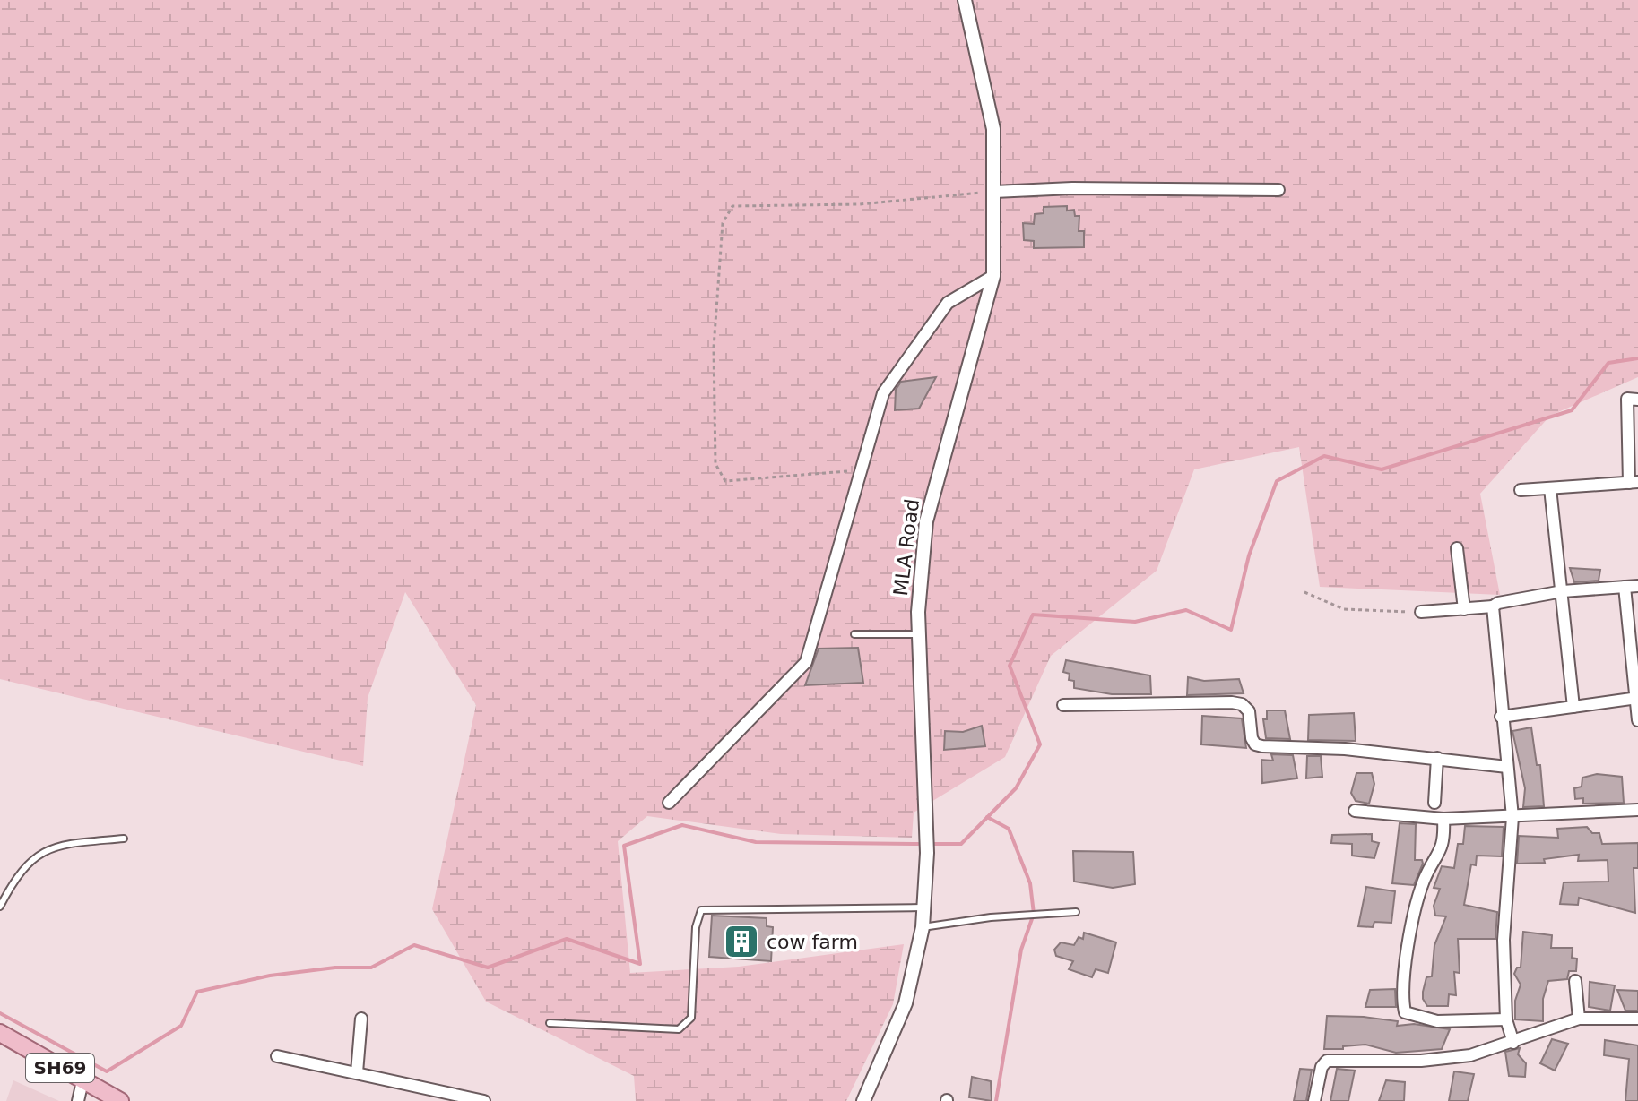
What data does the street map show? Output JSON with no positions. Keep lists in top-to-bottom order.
{
  "streets": {
    "main road": ["SH69"],
    "street": ["MLA Road"]
  },
  "places": {
    "building": ["cow farm"]
  }
}
